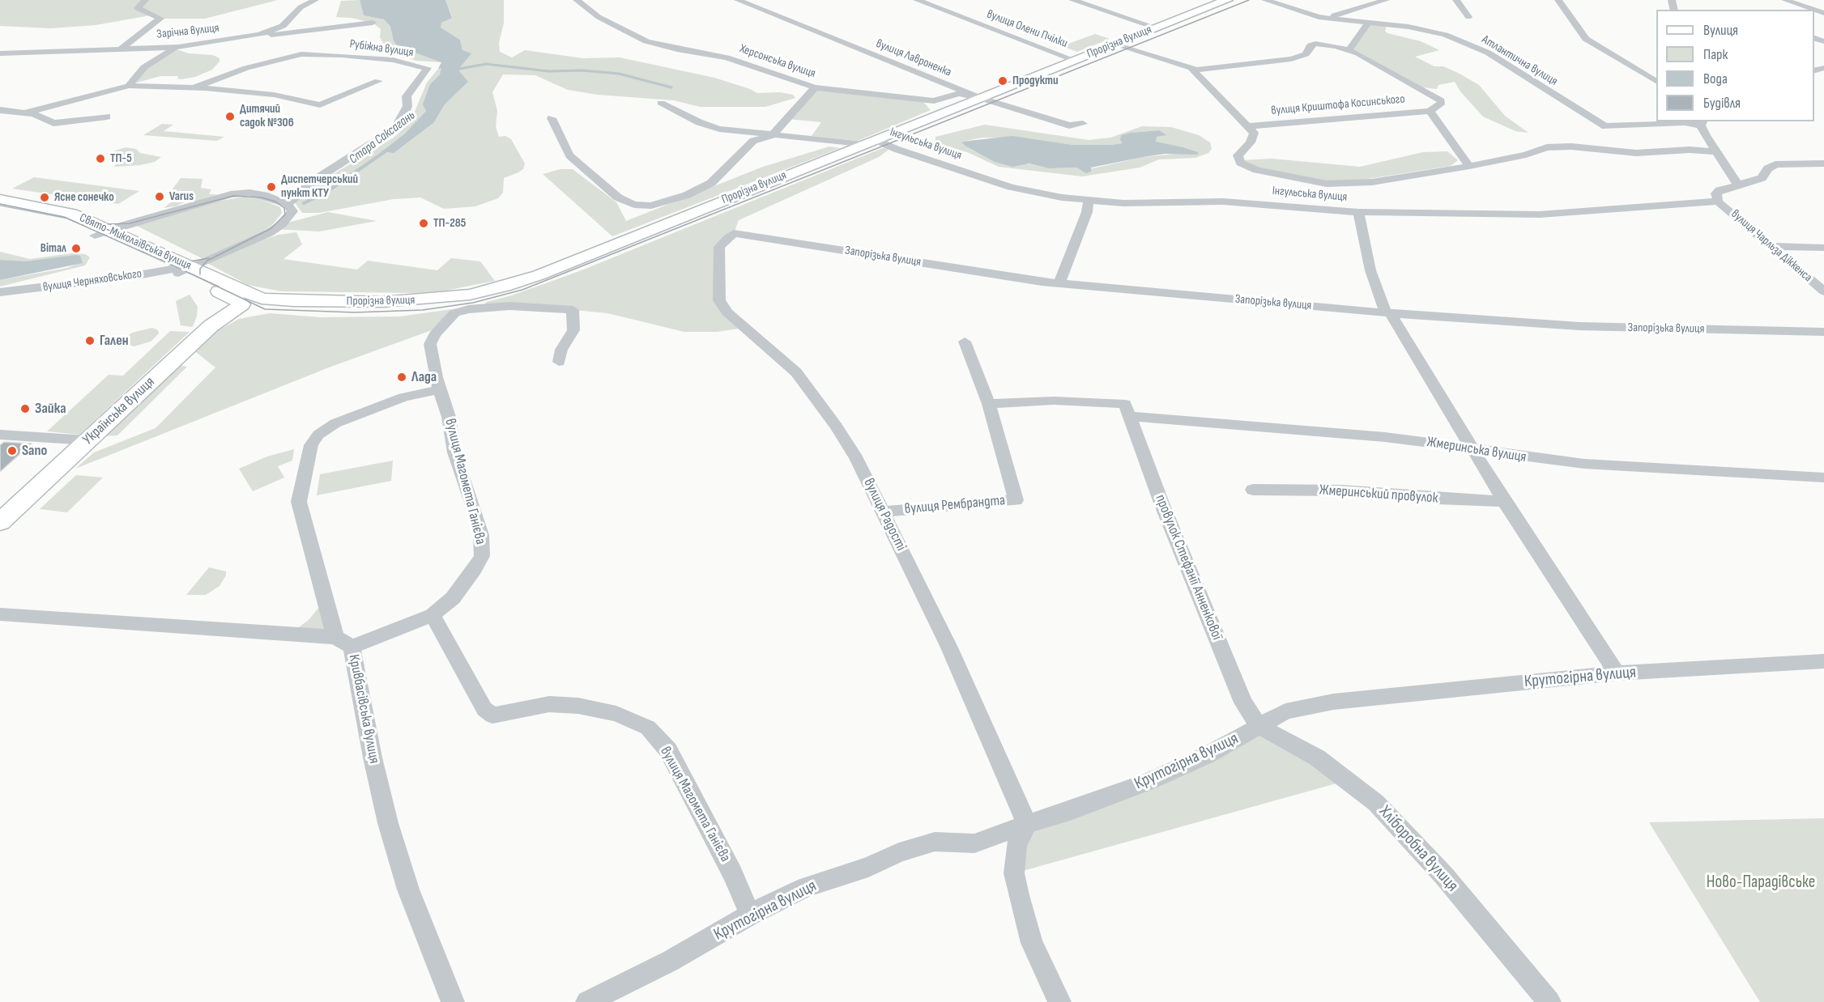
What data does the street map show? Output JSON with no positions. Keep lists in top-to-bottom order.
{
  "streets": {
    "main road": ["Прорізна вулиця", "Свято-Миколаївська вулиця", "Українська вулиця"],
    "street": [
      "вулиця Олени Пчілки",
      "Зарічна вулиця",
      "Рубіжна вулиця",
      "вулиця Лавроненка",
      "Атлантична вулиця",
      "Херсонська вулиця",
      "вулиця Криштофа Косинського",
      "Інгульська вулиця",
      "вулиця Чарльза Діккенса",
      "Запорізька вулиця",
      "вулиця Черняховського",
      "Жмеринська вулиця",
      "вулиця Магомета Ганієва",
      "Жмеринський провулок",
      "вулиця Рембрандта",
      "вулиця Радості",
      "провулок Стефанії Анненкової",
      "Крутогірна вулиця",
      "Кривбасівська вулиця",
      "Хліборобна вулиця"
    ]
  },
  "crossings": [
    ["вулиця Олени Пчілки", "Прорізна вулиця"],
    ["Прорізна вулиця", "вулиця Лавроненка"],
    ["Прорізна вулиця", "Херсонська вулиця"],
    ["Прорізна вулиця", "вулиця Криштофа Косинського"],
    ["Прорізна вулиця", "Інгульська вулиця"],
    ["Прорізна вулиця", "Свято-Миколаївська вулиця"],
    ["Прорізна вулиця", "Українська вулиця"],
    ["Рубіжна вулиця", "вулиця Черняховського"],
    ["вулиця Лавроненка", "Херсонська вулиця"],
    ["Інгульська вулиця", "вулиця Чарльза Діккенса"],
    ["Свято-Миколаївська вулиця", "вулиця Черняховського"],
    ["Свято-Миколаївська вулиця", "Українська вулиця"],
    ["Запорізька вулиця", "вулиця Радості"],
    ["Жмеринська вулиця", "провулок Стефанії Анненкової"],
    ["вулиця Магомета Ганієва", "Крутогірна вулиця"],
    ["вулиця Магомета Ганієва", "Кривбасівська вулиця"],
    ["вулиця Рембрандта", "вулиця Радості"],
    ["вулиця Радості", "Крутогірна вулиця"],
    ["провулок Стефанії Анненкової", "Крутогірна вулиця"],
    ["провулок Стефанії Анненкової", "Хліборобна вулиця"],
    ["Крутогірна вулиця", "Хліборобна вулиця"]
  ],
  "water": ["Стара Саксагань"],
  "parks": ["Ново-Парадівське"],
  "places": [
    "Продукти",
    "Дитячий садок №306",
    "ТП-5",
    "Диспетчерський пункт КТУ",
    "Varus",
    "Ясне сонечко",
    "ТП-285",
    "Вітал",
    "Гален",
    "Лада",
    "Зайка",
    "Sano"
  ],
  "legend": [
    "Вулиця",
    "Парк",
    "Вода",
    "Будівля"
  ]
}
